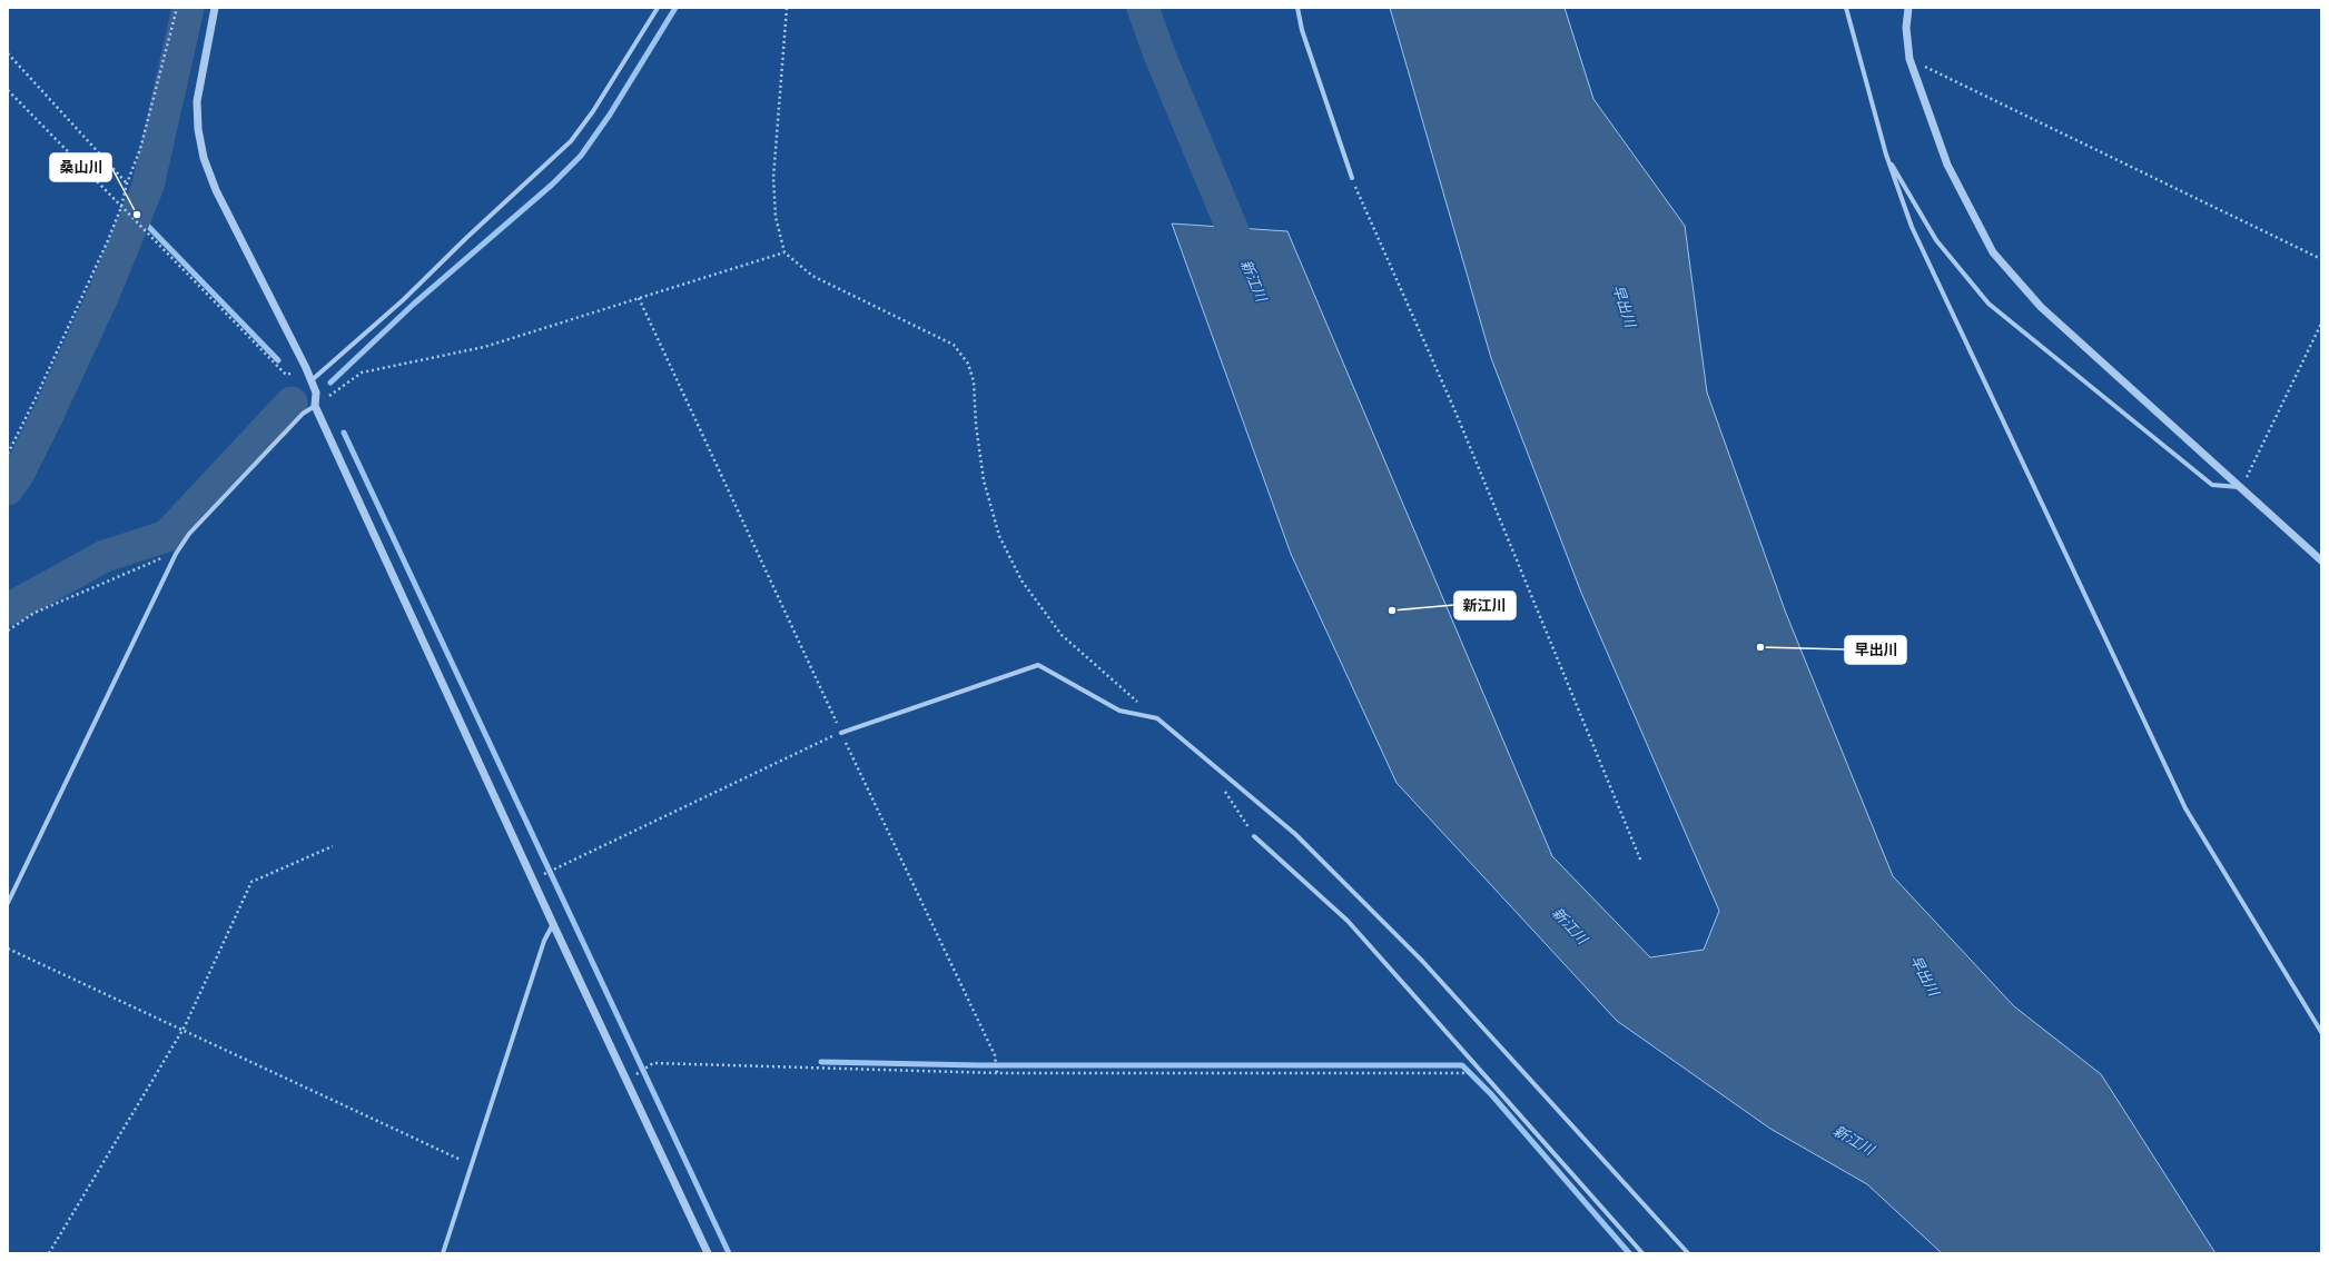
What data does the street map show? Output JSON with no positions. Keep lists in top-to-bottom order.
{
  "water": ["新江川", "早出川"],
  "places": ["桑山川", "新江川", "早出川"]
}
